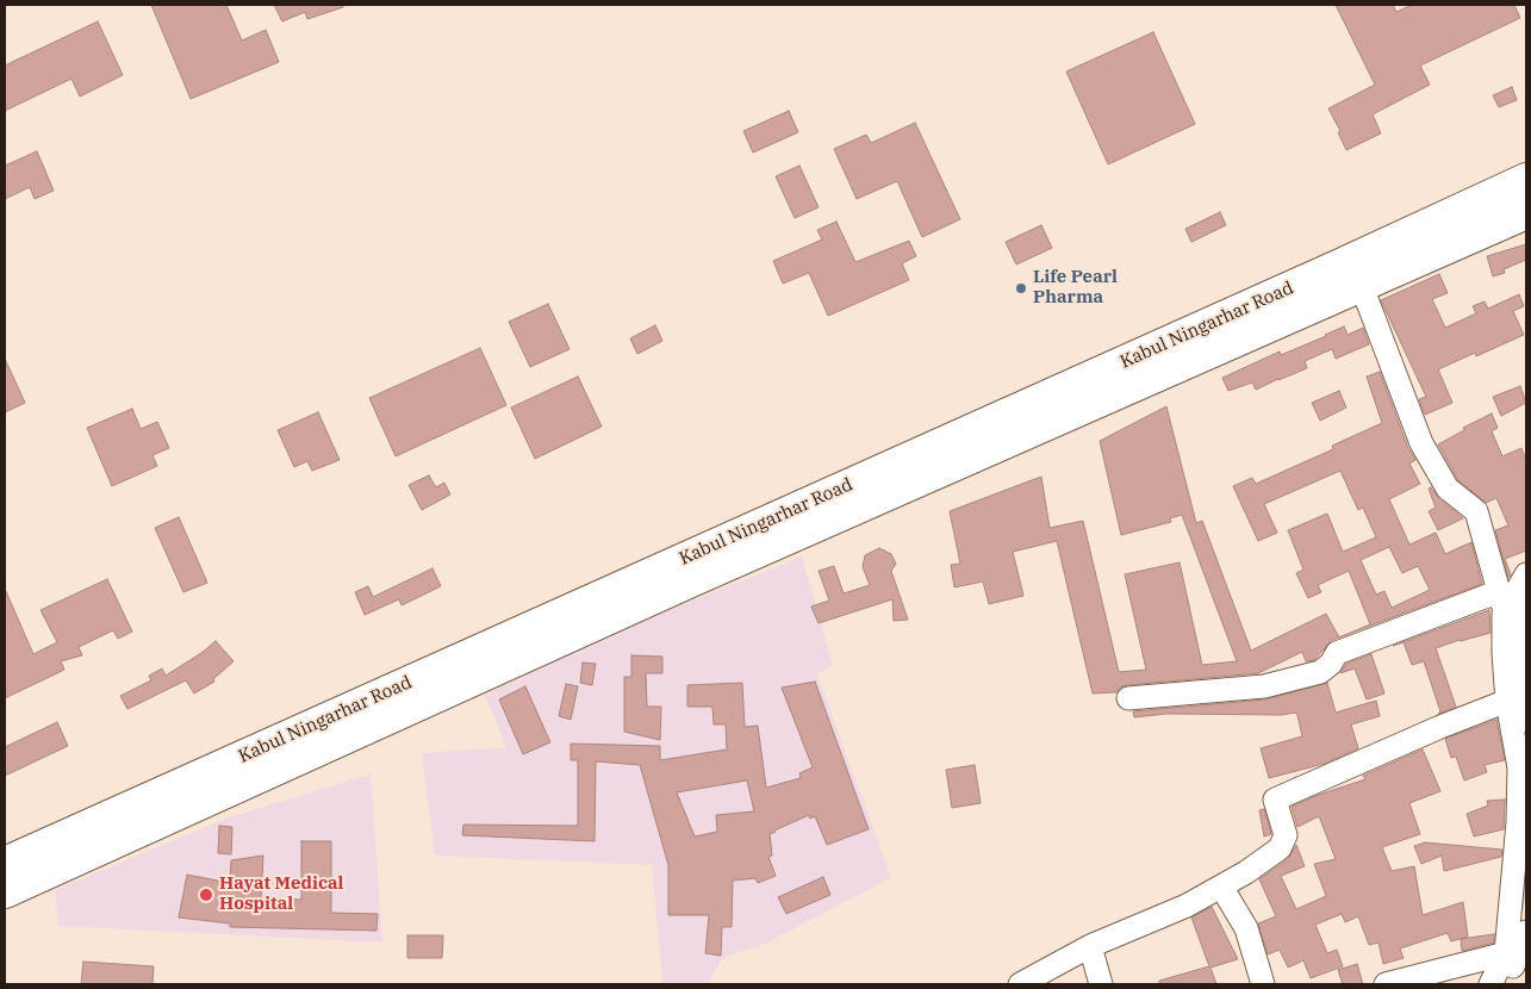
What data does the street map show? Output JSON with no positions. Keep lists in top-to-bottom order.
{
  "streets": {
    "highway": ["Kabul Ningarhar Road"]
  },
  "places": ["Life Pearl Pharma", "Hayat Medical Hospital"]
}
